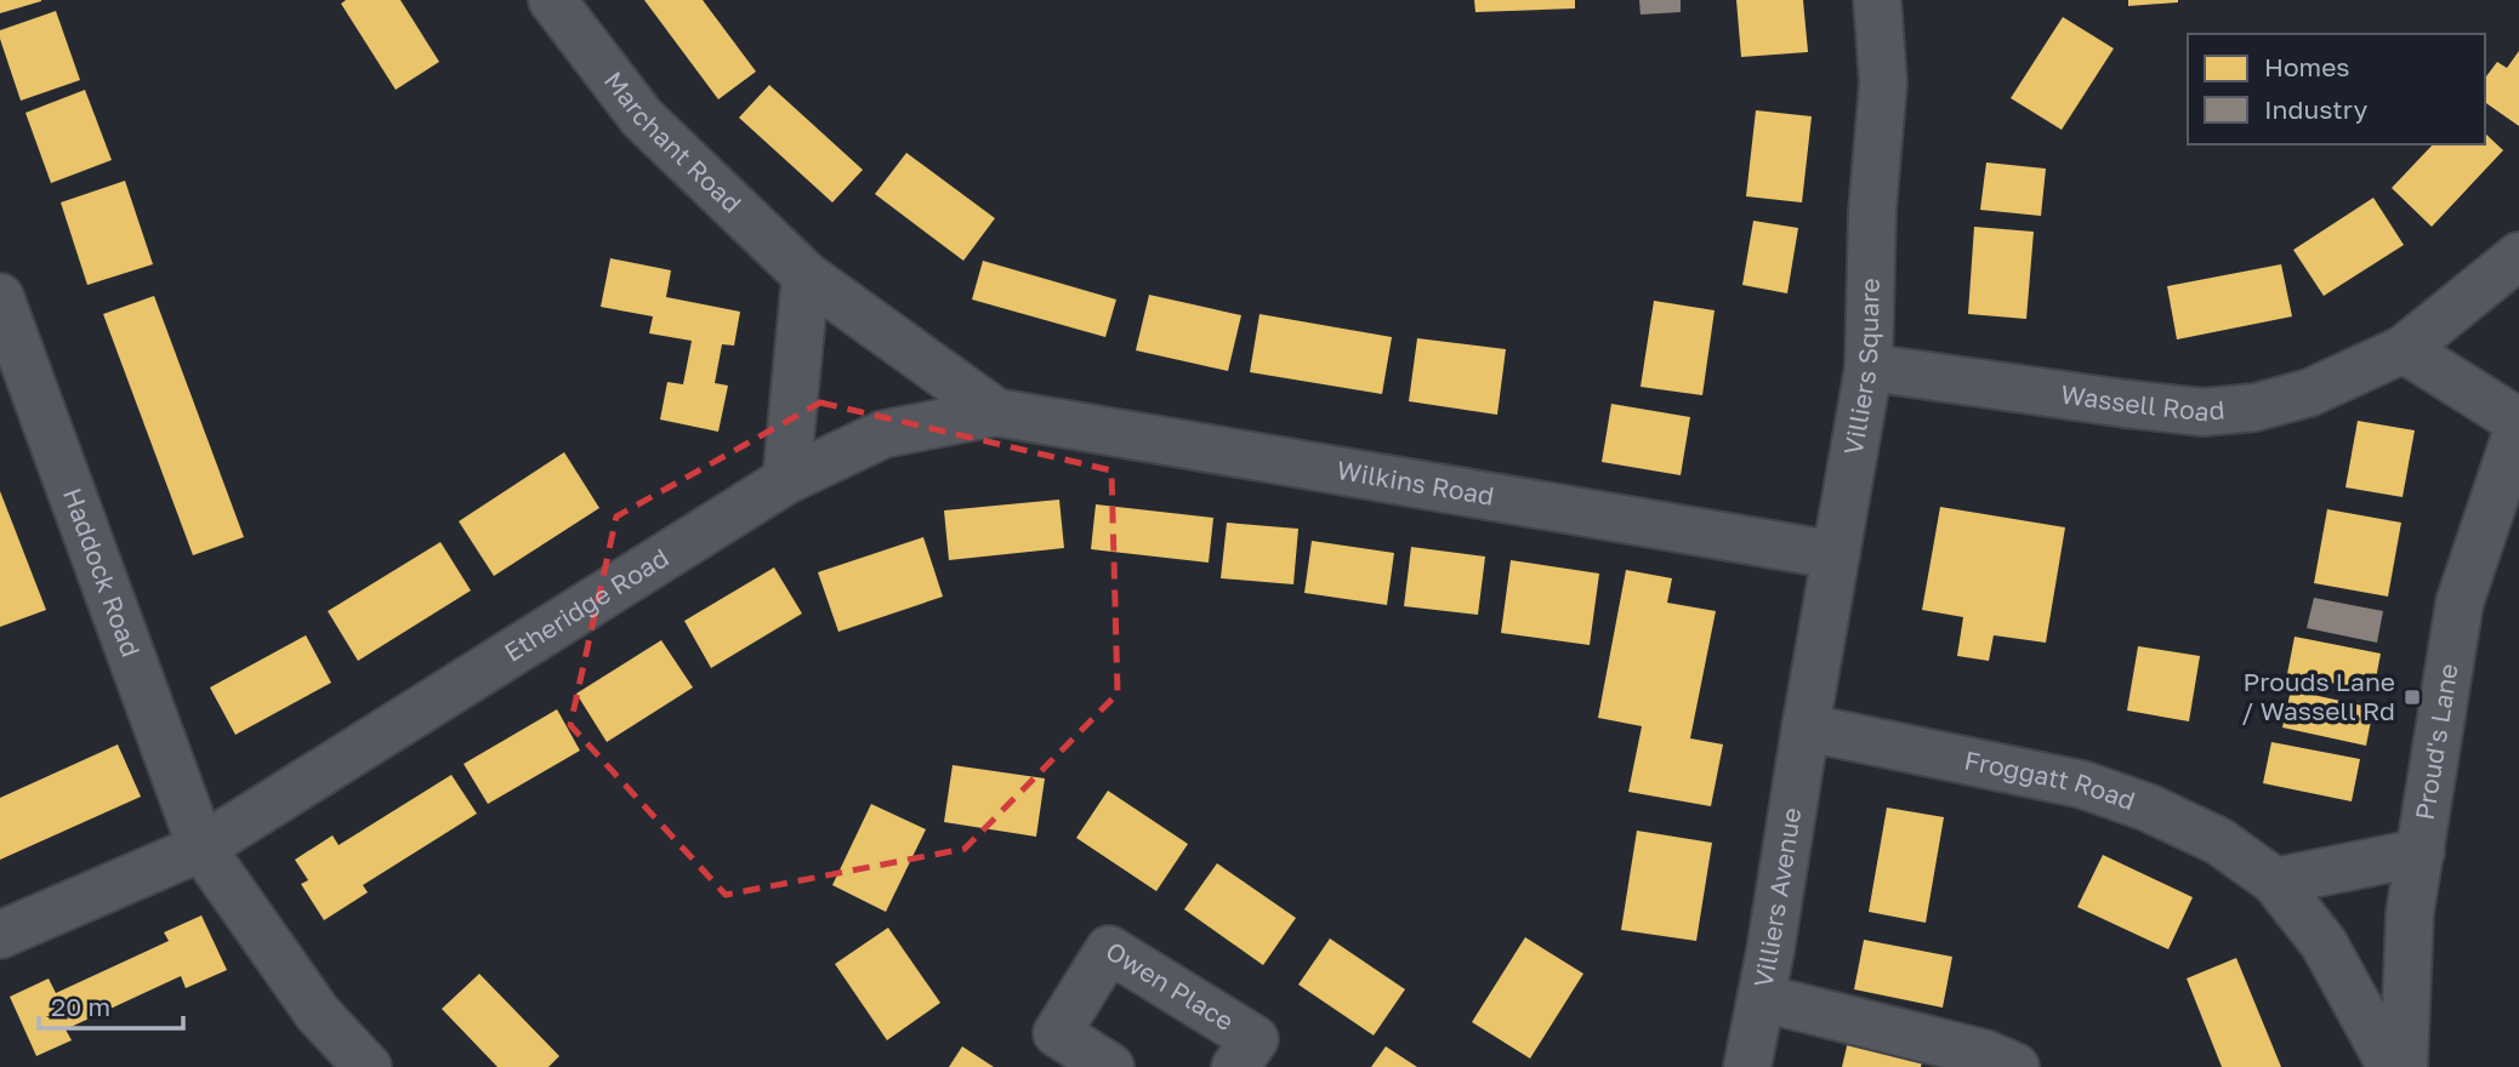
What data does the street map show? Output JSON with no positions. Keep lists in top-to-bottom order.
{
  "streets": {
    "street": [
      "Marchant Road",
      "Villiers Square",
      "Wassell Road",
      "Wilkins Road",
      "Haddock Road",
      "Etheridge Road",
      "Proud's Lane",
      "Froggatt Road",
      "Villiers Avenue",
      "Owen Place"
    ]
  },
  "crossings": [
    ["Marchant Road", "Wilkins Road"],
    ["Marchant Road", "Etheridge Road"],
    ["Villiers Square", "Wassell Road"],
    ["Villiers Square", "Wilkins Road"],
    ["Villiers Square", "Froggatt Road"],
    ["Villiers Square", "Villiers Avenue"],
    ["Wilkins Road", "Etheridge Road"],
    ["Haddock Road", "Etheridge Road"],
    ["Froggatt Road", "Villiers Avenue"]
  ],
  "places": {
    "transit": ["Prouds Lane / Wassell Rd"]
  },
  "legend": ["Homes", "Industry"],
  "scale_bar": "20 m"
}
